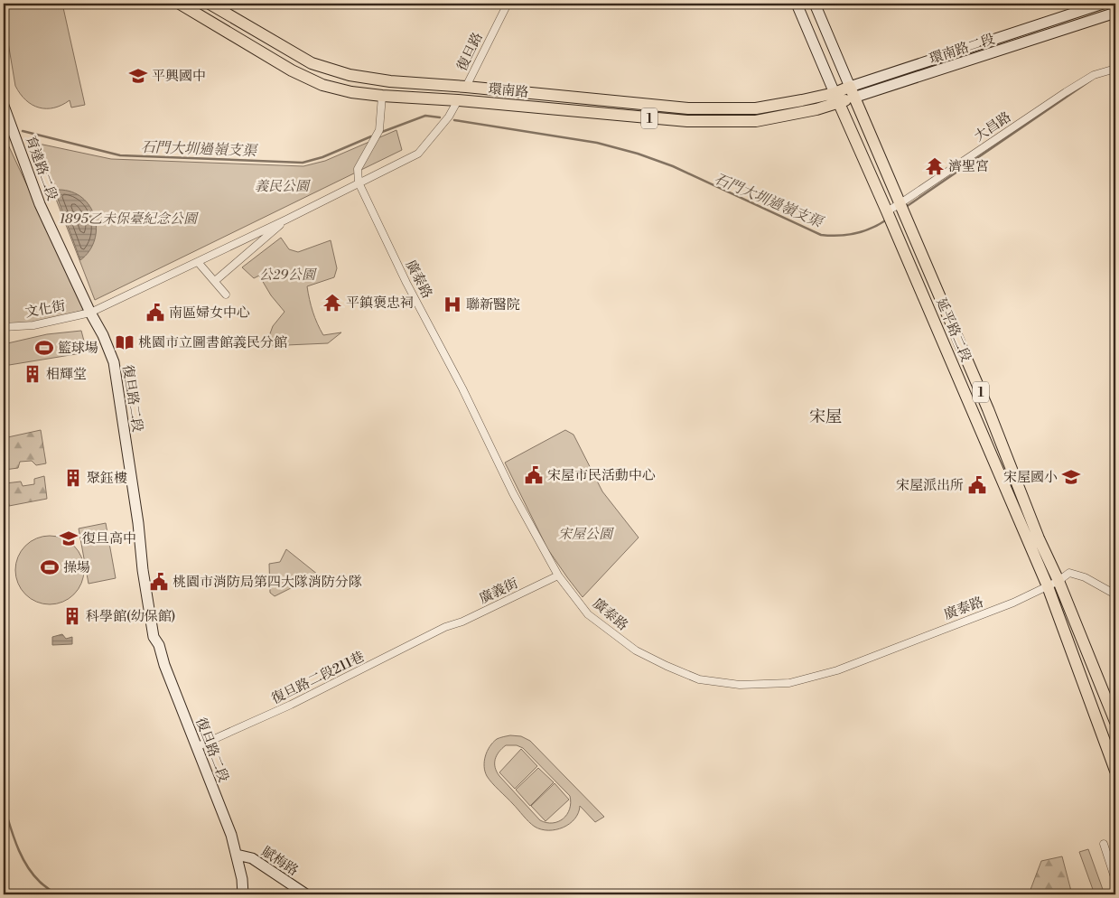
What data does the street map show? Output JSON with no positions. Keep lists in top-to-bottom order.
{
  "streets": {
    "main road": ["環南路", "1", "延平路二段"],
    "street": [
      "環南路二段",
      "復旦路",
      "大昌路",
      "育達路二段",
      "廣泰路",
      "文化街",
      "復旦路二段",
      "廣義街",
      "復旦路二段211巷",
      "賦梅路"
    ]
  },
  "crossings": [
    ["環南路二段", "環南路"],
    ["環南路二段", "延平路二段"],
    ["復旦路", "環南路"],
    ["環南路", "延平路二段"],
    ["大昌路", "延平路二段"],
    ["育達路二段", "文化街"],
    ["育達路二段", "復旦路二段"],
    ["廣泰路", "延平路二段"],
    ["廣泰路", "廣義街"],
    ["文化街", "復旦路二段"],
    ["復旦路二段", "復旦路二段211巷"],
    ["復旦路二段", "賦梅路"],
    ["廣義街", "復旦路二段211巷"]
  ],
  "districts": ["宋屋"],
  "water": ["石門大圳過嶺支渠"],
  "parks": [
    "義民公園",
    "1895乙未保臺紀念公園",
    "公29公園",
    "宋屋公園"
  ],
  "places": {
    "school or university": ["平興國中", "宋屋國小", "復旦高中"],
    "temple": ["濟聖宮", "平鎮褒忠祠"],
    "hospital": ["聯新醫院"],
    "public building": [
      "南區婦女中心",
      "宋屋市民活動中心",
      "宋屋派出所",
      "桃園市消防局第四大隊消防分隊"
    ],
    "library": ["桃園市立圖書館義民分館"],
    "sports": ["籃球場", "操場"],
    "building": ["相輝堂", "聚鈺樓", "科學館(幼保館)"]
  }
}
